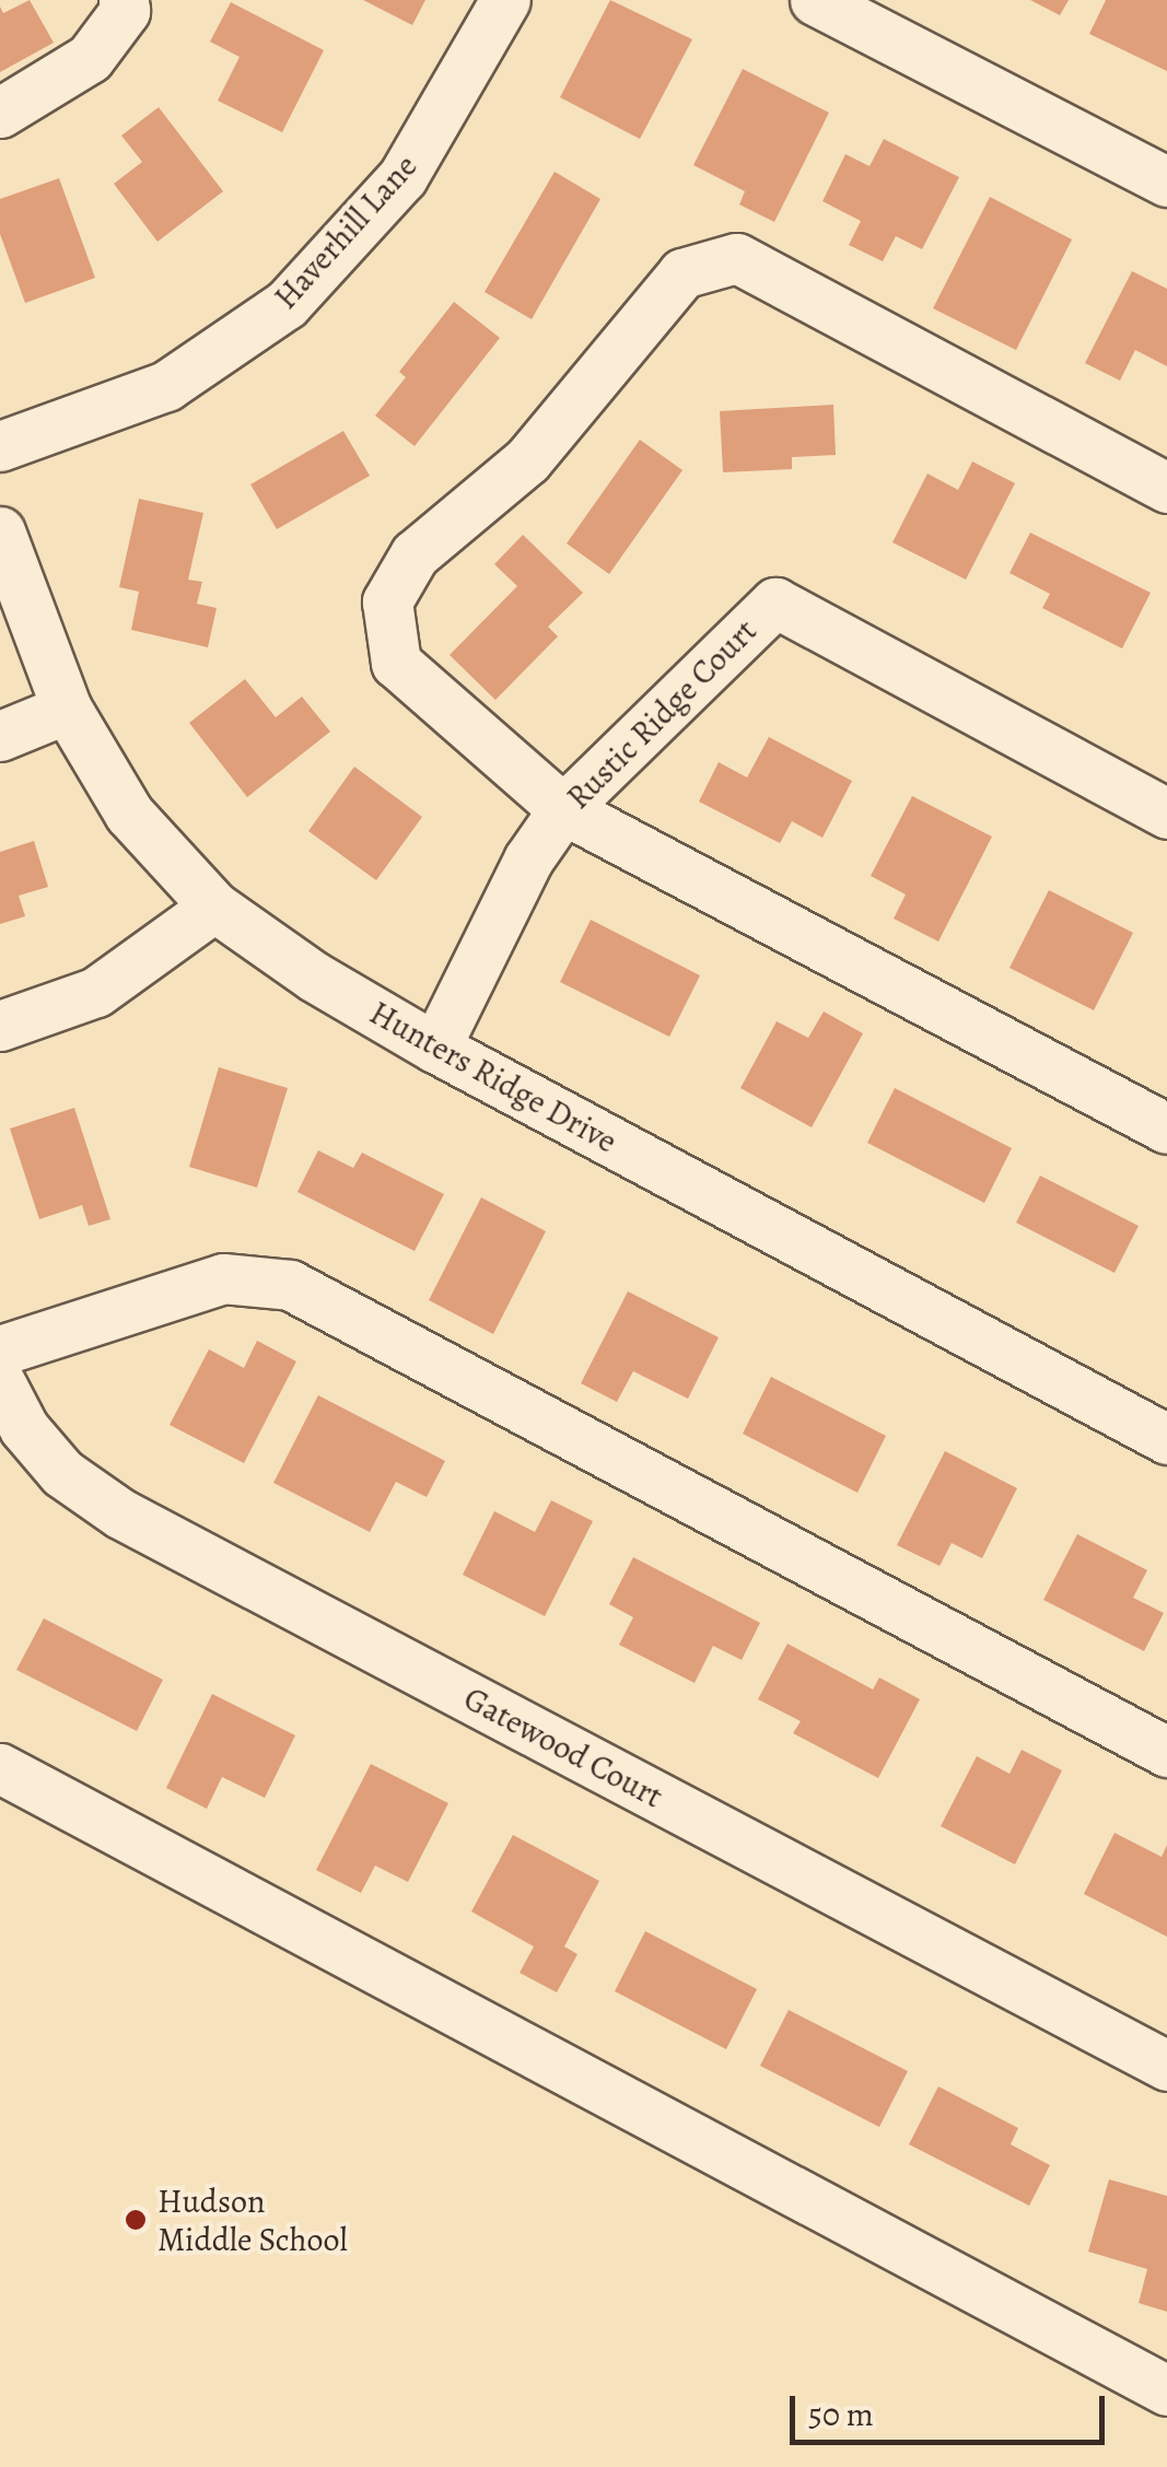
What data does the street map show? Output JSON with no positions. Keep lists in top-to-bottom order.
{
  "streets": {
    "street": [
      "Haverhill Lane",
      "Rustic Ridge Court",
      "Hunters Ridge Drive",
      "Gatewood Court"
    ]
  },
  "crossings": [
    ["Rustic Ridge Court", "Hunters Ridge Drive"]
  ],
  "places": ["Hudson Middle School"],
  "scale_bar": "50 m"
}
